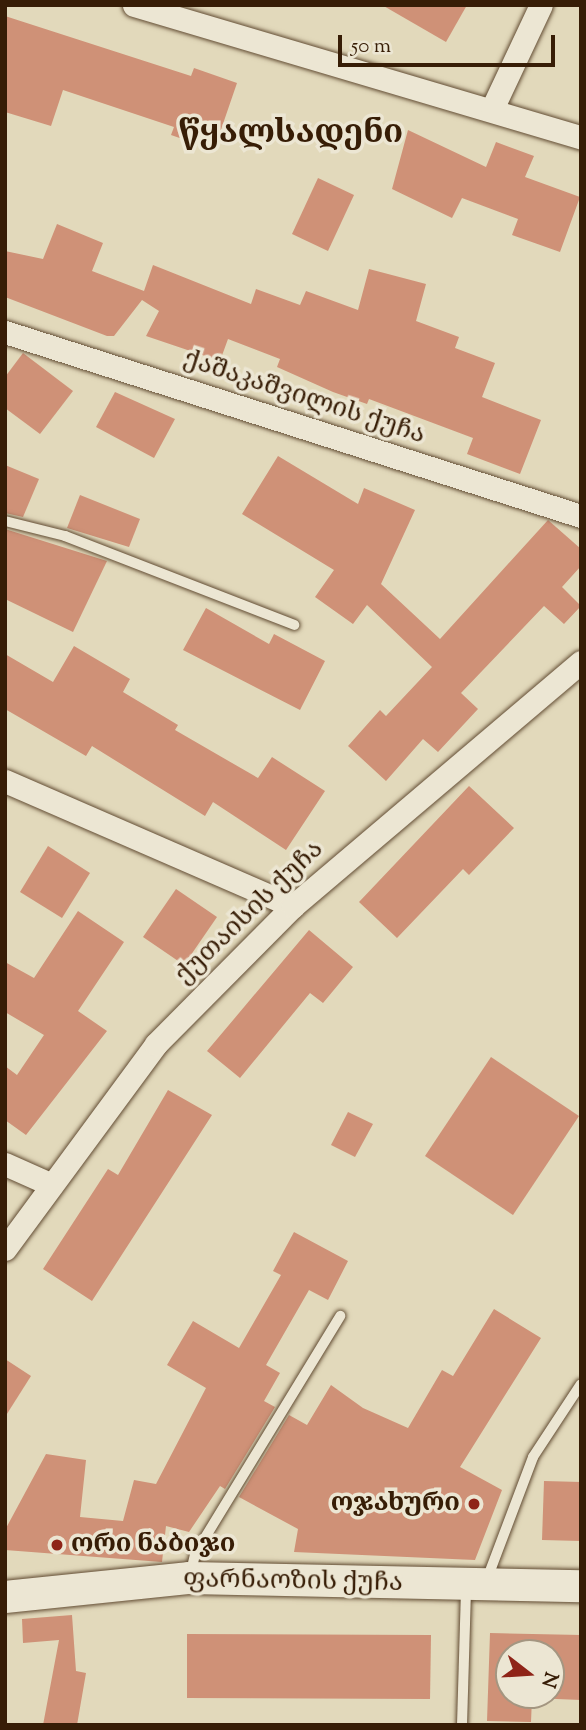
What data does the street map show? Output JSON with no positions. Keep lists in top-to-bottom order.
{
  "streets": {
    "street": ["ქაშაკაშვილის ქუჩა", "ქუთაისის ქუჩა", "ფარნაოზის ქუჩა"]
  },
  "districts": ["წყალსადენი"],
  "places": ["ოჯახური", "ორი ნაბიჯი"],
  "scale_bar": "50 m",
  "north": "right"
}
